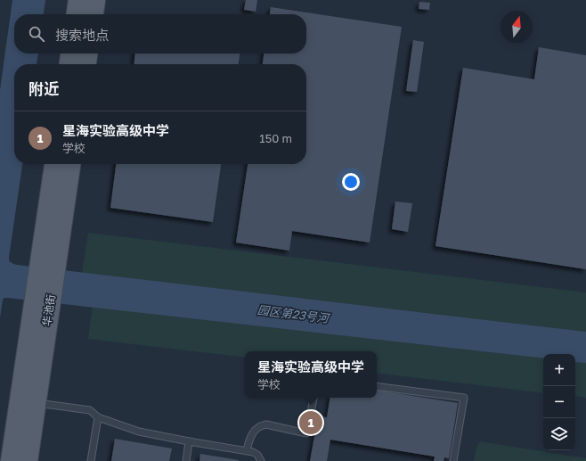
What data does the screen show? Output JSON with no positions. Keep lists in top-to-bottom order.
{
  "streets": {
    "main road": ["华池街"]
  },
  "water": ["园区第23号河"],
  "north": "top",
  "page": {
    "search": "搜索地点",
    "heading": "附近",
    "list": [
      {
        "mark": "1",
        "name": "星海实验高级中学",
        "note": "学校",
        "value": "150 m"
      }
    ],
    "popup": ["星海实验高级中学", "学校"],
    "map_buttons": ["+", "−"],
    "pins": "1"
  }
}
